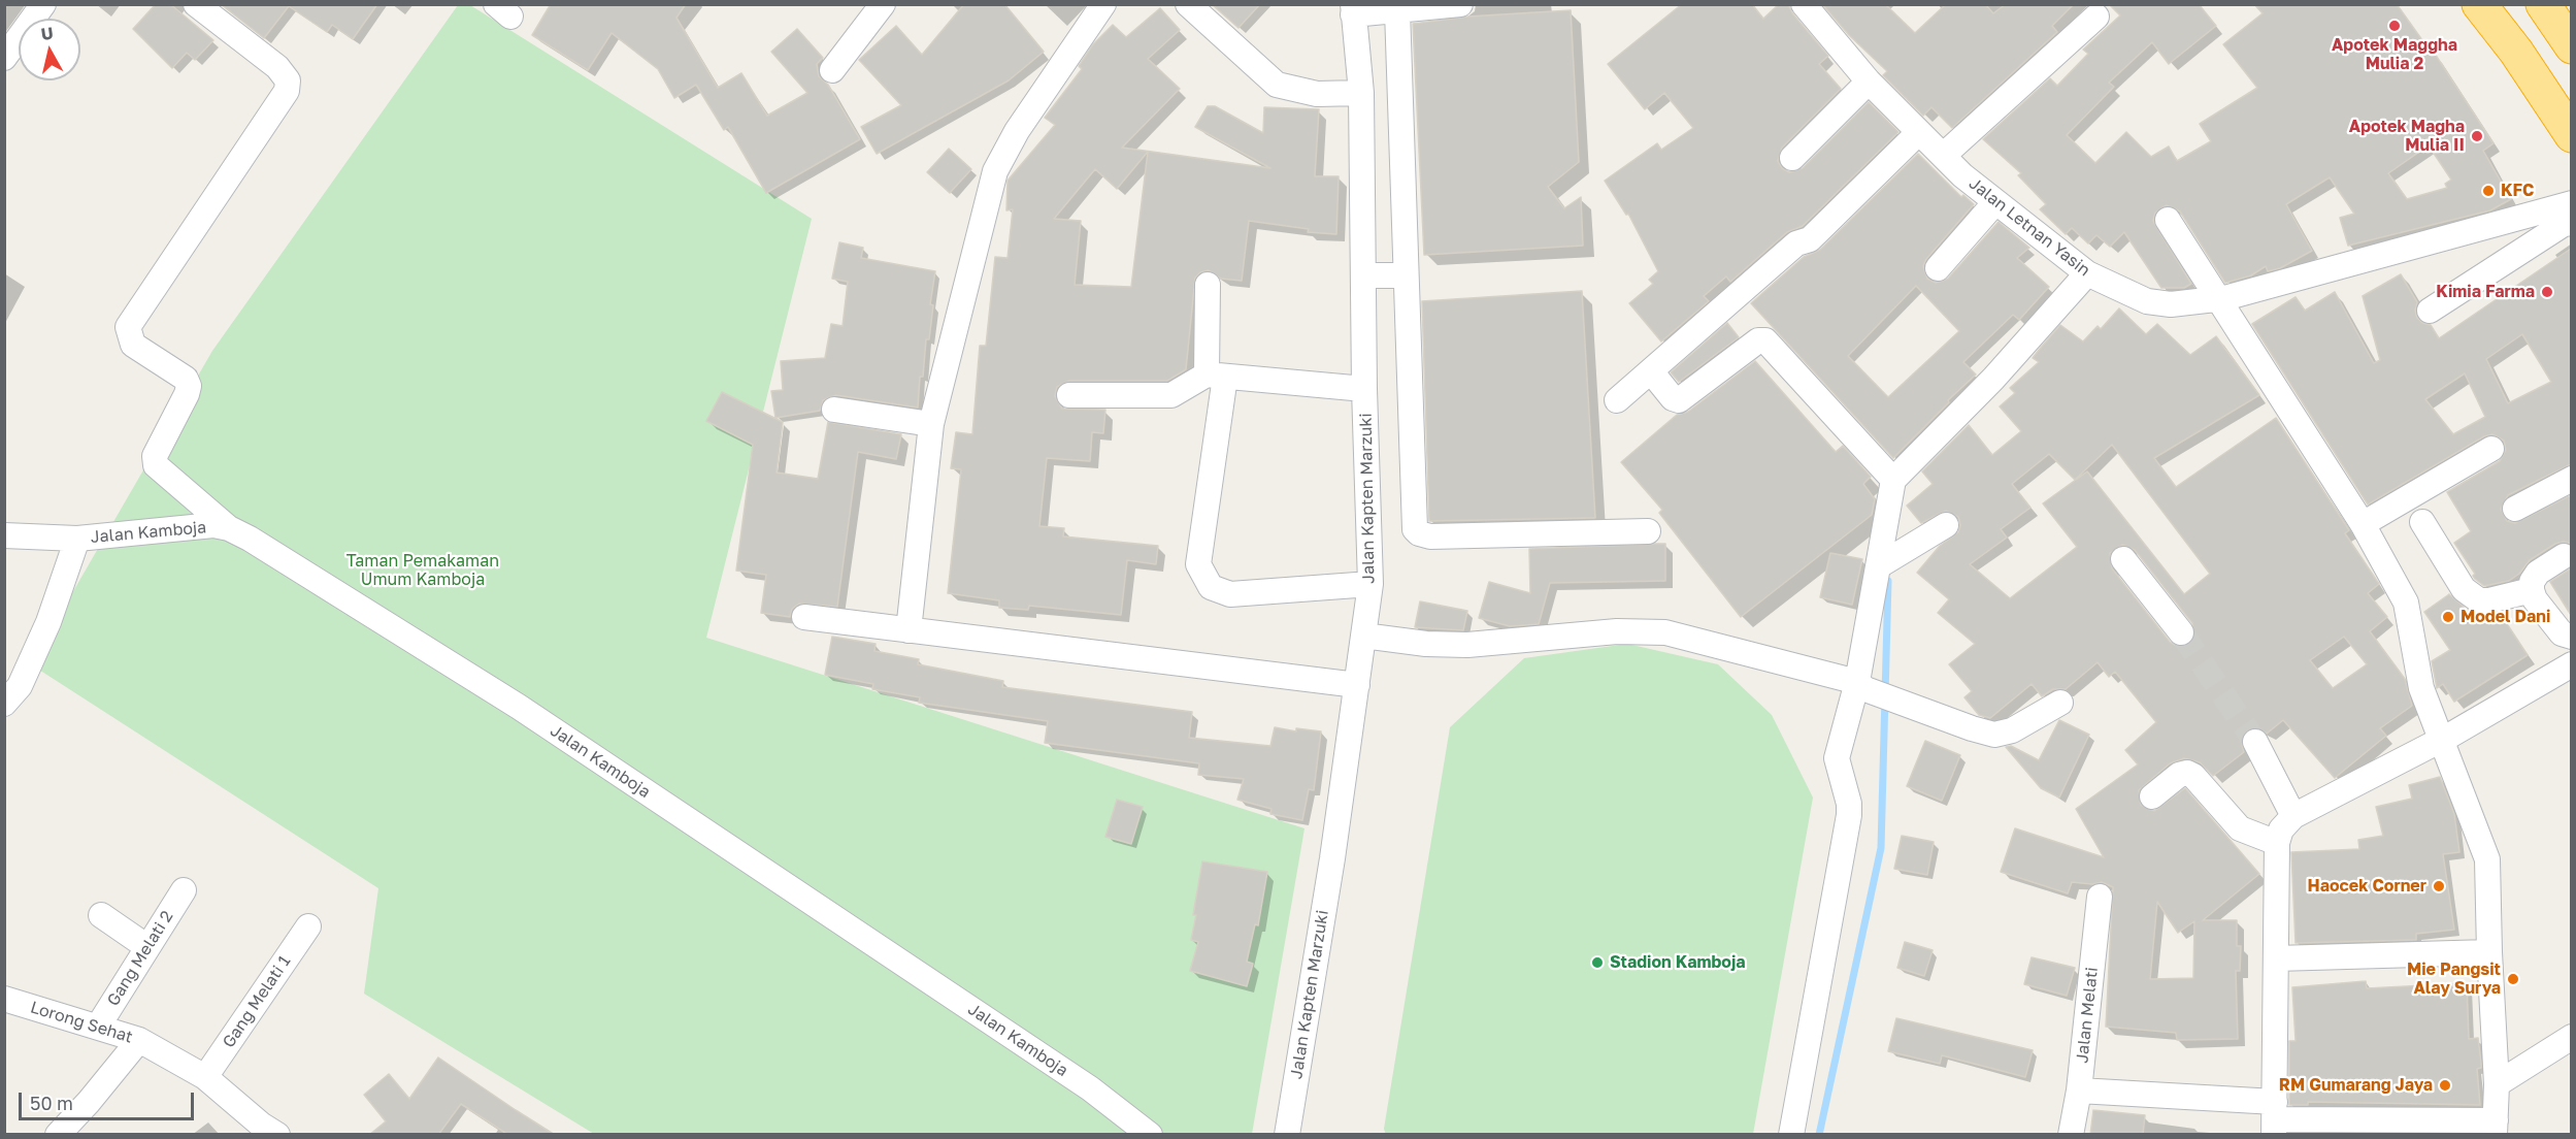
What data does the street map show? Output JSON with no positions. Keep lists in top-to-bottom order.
{
  "streets": {
    "street": [
      "Jalan Letnan Yasin",
      "Jalan Kapten Marzuki",
      "Jalan Kamboja",
      "Gang Melati 2",
      "Gang Melati 1",
      "Jalan Melati",
      "Lorong Sehat"
    ]
  },
  "crossings": [
    ["Gang Melati 2", "Lorong Sehat"],
    ["Gang Melati 1", "Lorong Sehat"]
  ],
  "parks": ["Taman Pemakaman Umum Kamboja"],
  "places": [
    "Apotek Maggha Mulia 2",
    "Apotek Magha Mulia II",
    "KFC",
    "Kimia Farma",
    "Model Dani",
    "Haocek Corner",
    "Stadion Kamboja",
    "Mie Pangsit Alay Surya",
    "RM Gumarang Jaya"
  ],
  "scale_bar": "50 m",
  "north": "top"
}
